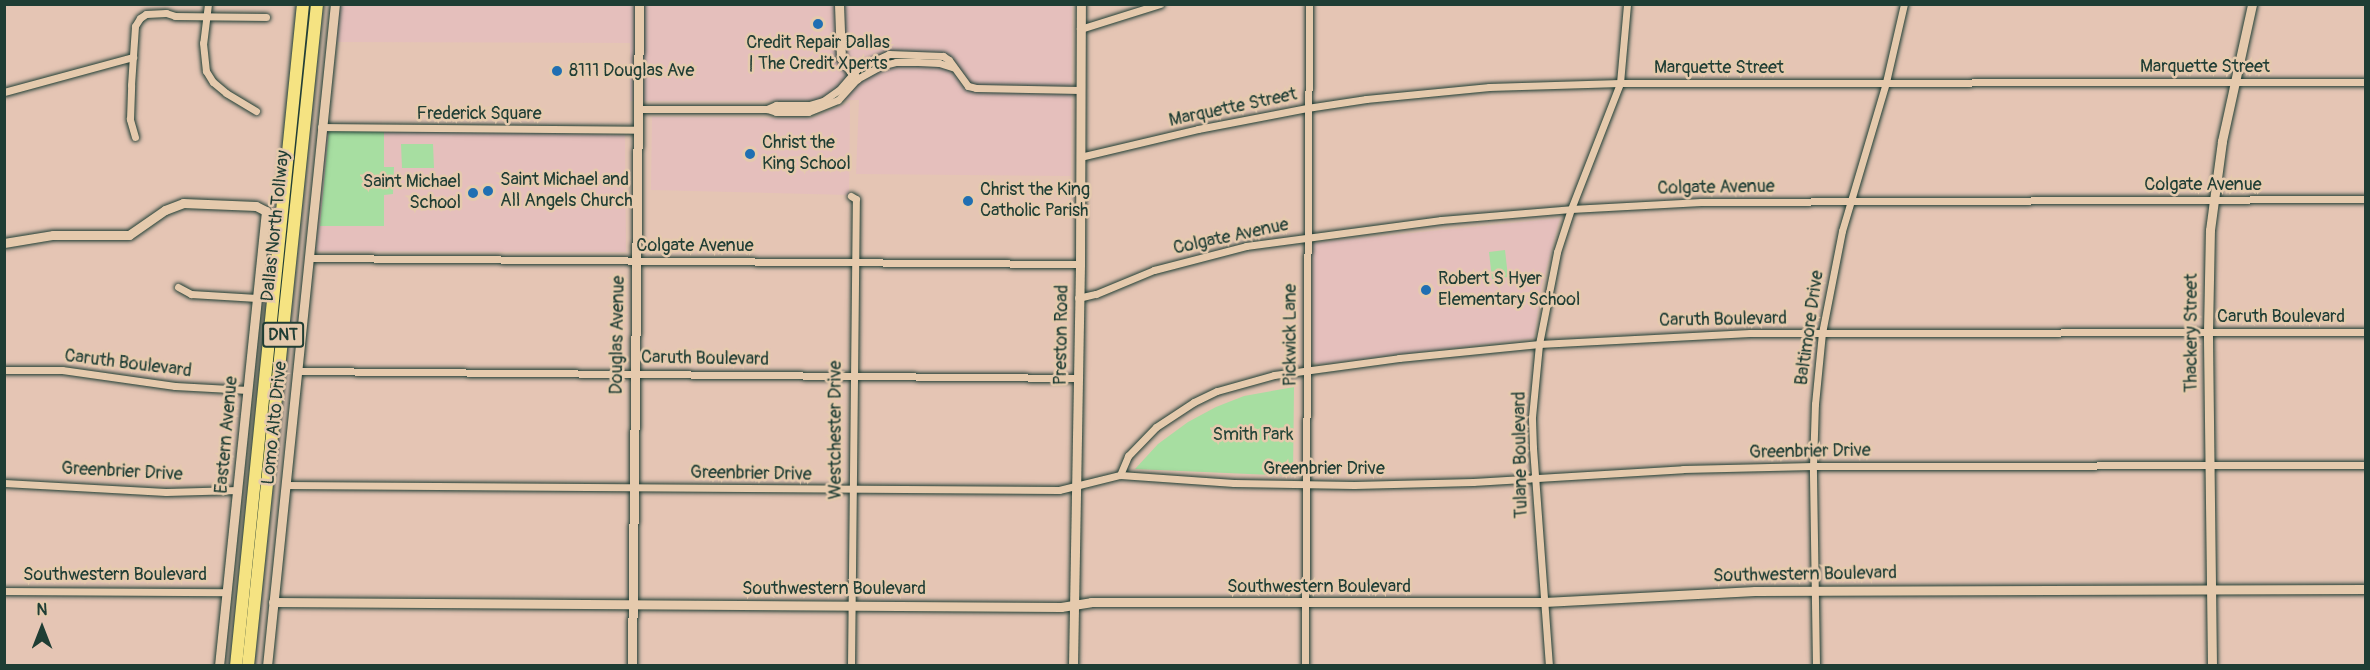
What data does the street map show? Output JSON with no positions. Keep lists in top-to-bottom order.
{
  "streets": {
    "highway": ["Dallas North Tollway", "DNT"],
    "street": [
      "Marquette Street",
      "Frederick Square",
      "Colgate Avenue",
      "Caruth Boulevard",
      "Baltimore Drive",
      "Thackery Street",
      "Douglas Avenue",
      "Preston Road",
      "Pickwick Lane",
      "Lomo Alto Drive",
      "Westchester Drive",
      "Eastern Avenue",
      "Greenbrier Drive",
      "Tulane Boulevard",
      "Southwestern Boulevard"
    ]
  },
  "crossings": [
    ["Marquette Street", "Baltimore Drive"],
    ["Marquette Street", "Thackery Street"],
    ["Marquette Street", "Preston Road"],
    ["Marquette Street", "Pickwick Lane"],
    ["Marquette Street", "Tulane Boulevard"],
    ["Frederick Square", "Douglas Avenue"],
    ["Frederick Square", "Lomo Alto Drive"],
    ["Colgate Avenue", "Baltimore Drive"],
    ["Colgate Avenue", "Thackery Street"],
    ["Colgate Avenue", "Douglas Avenue"],
    ["Colgate Avenue", "Preston Road"],
    ["Colgate Avenue", "Pickwick Lane"],
    ["Colgate Avenue", "Lomo Alto Drive"],
    ["Colgate Avenue", "Westchester Drive"],
    ["Colgate Avenue", "Tulane Boulevard"],
    ["Caruth Boulevard", "Baltimore Drive"],
    ["Caruth Boulevard", "Thackery Street"],
    ["Caruth Boulevard", "Douglas Avenue"],
    ["Caruth Boulevard", "Preston Road"],
    ["Caruth Boulevard", "Pickwick Lane"],
    ["Caruth Boulevard", "Lomo Alto Drive"],
    ["Caruth Boulevard", "Westchester Drive"],
    ["Caruth Boulevard", "Eastern Avenue"],
    ["Caruth Boulevard", "Greenbrier Drive"],
    ["Caruth Boulevard", "Tulane Boulevard"],
    ["Baltimore Drive", "Greenbrier Drive"],
    ["Baltimore Drive", "Southwestern Boulevard"],
    ["Thackery Street", "Greenbrier Drive"],
    ["Thackery Street", "Southwestern Boulevard"],
    ["Douglas Avenue", "Greenbrier Drive"],
    ["Douglas Avenue", "Southwestern Boulevard"],
    ["Preston Road", "Greenbrier Drive"],
    ["Preston Road", "Southwestern Boulevard"],
    ["Pickwick Lane", "Greenbrier Drive"],
    ["Pickwick Lane", "Southwestern Boulevard"],
    ["Lomo Alto Drive", "Greenbrier Drive"],
    ["Lomo Alto Drive", "Southwestern Boulevard"],
    ["Westchester Drive", "Greenbrier Drive"],
    ["Westchester Drive", "Southwestern Boulevard"],
    ["Eastern Avenue", "Greenbrier Drive"],
    ["Eastern Avenue", "Southwestern Boulevard"],
    ["Greenbrier Drive", "Tulane Boulevard"],
    ["Tulane Boulevard", "Southwestern Boulevard"]
  ],
  "parks": ["Smith Park"],
  "places": [
    "Credit Repair Dallas | The Credit Xperts",
    "8111 Douglas Ave",
    "Christ the King School",
    "Saint Michael and All Angels Church",
    "Saint Michael School",
    "Christ the King Catholic Parish",
    "Robert S Hyer Elementary School"
  ],
  "north": "top"
}
